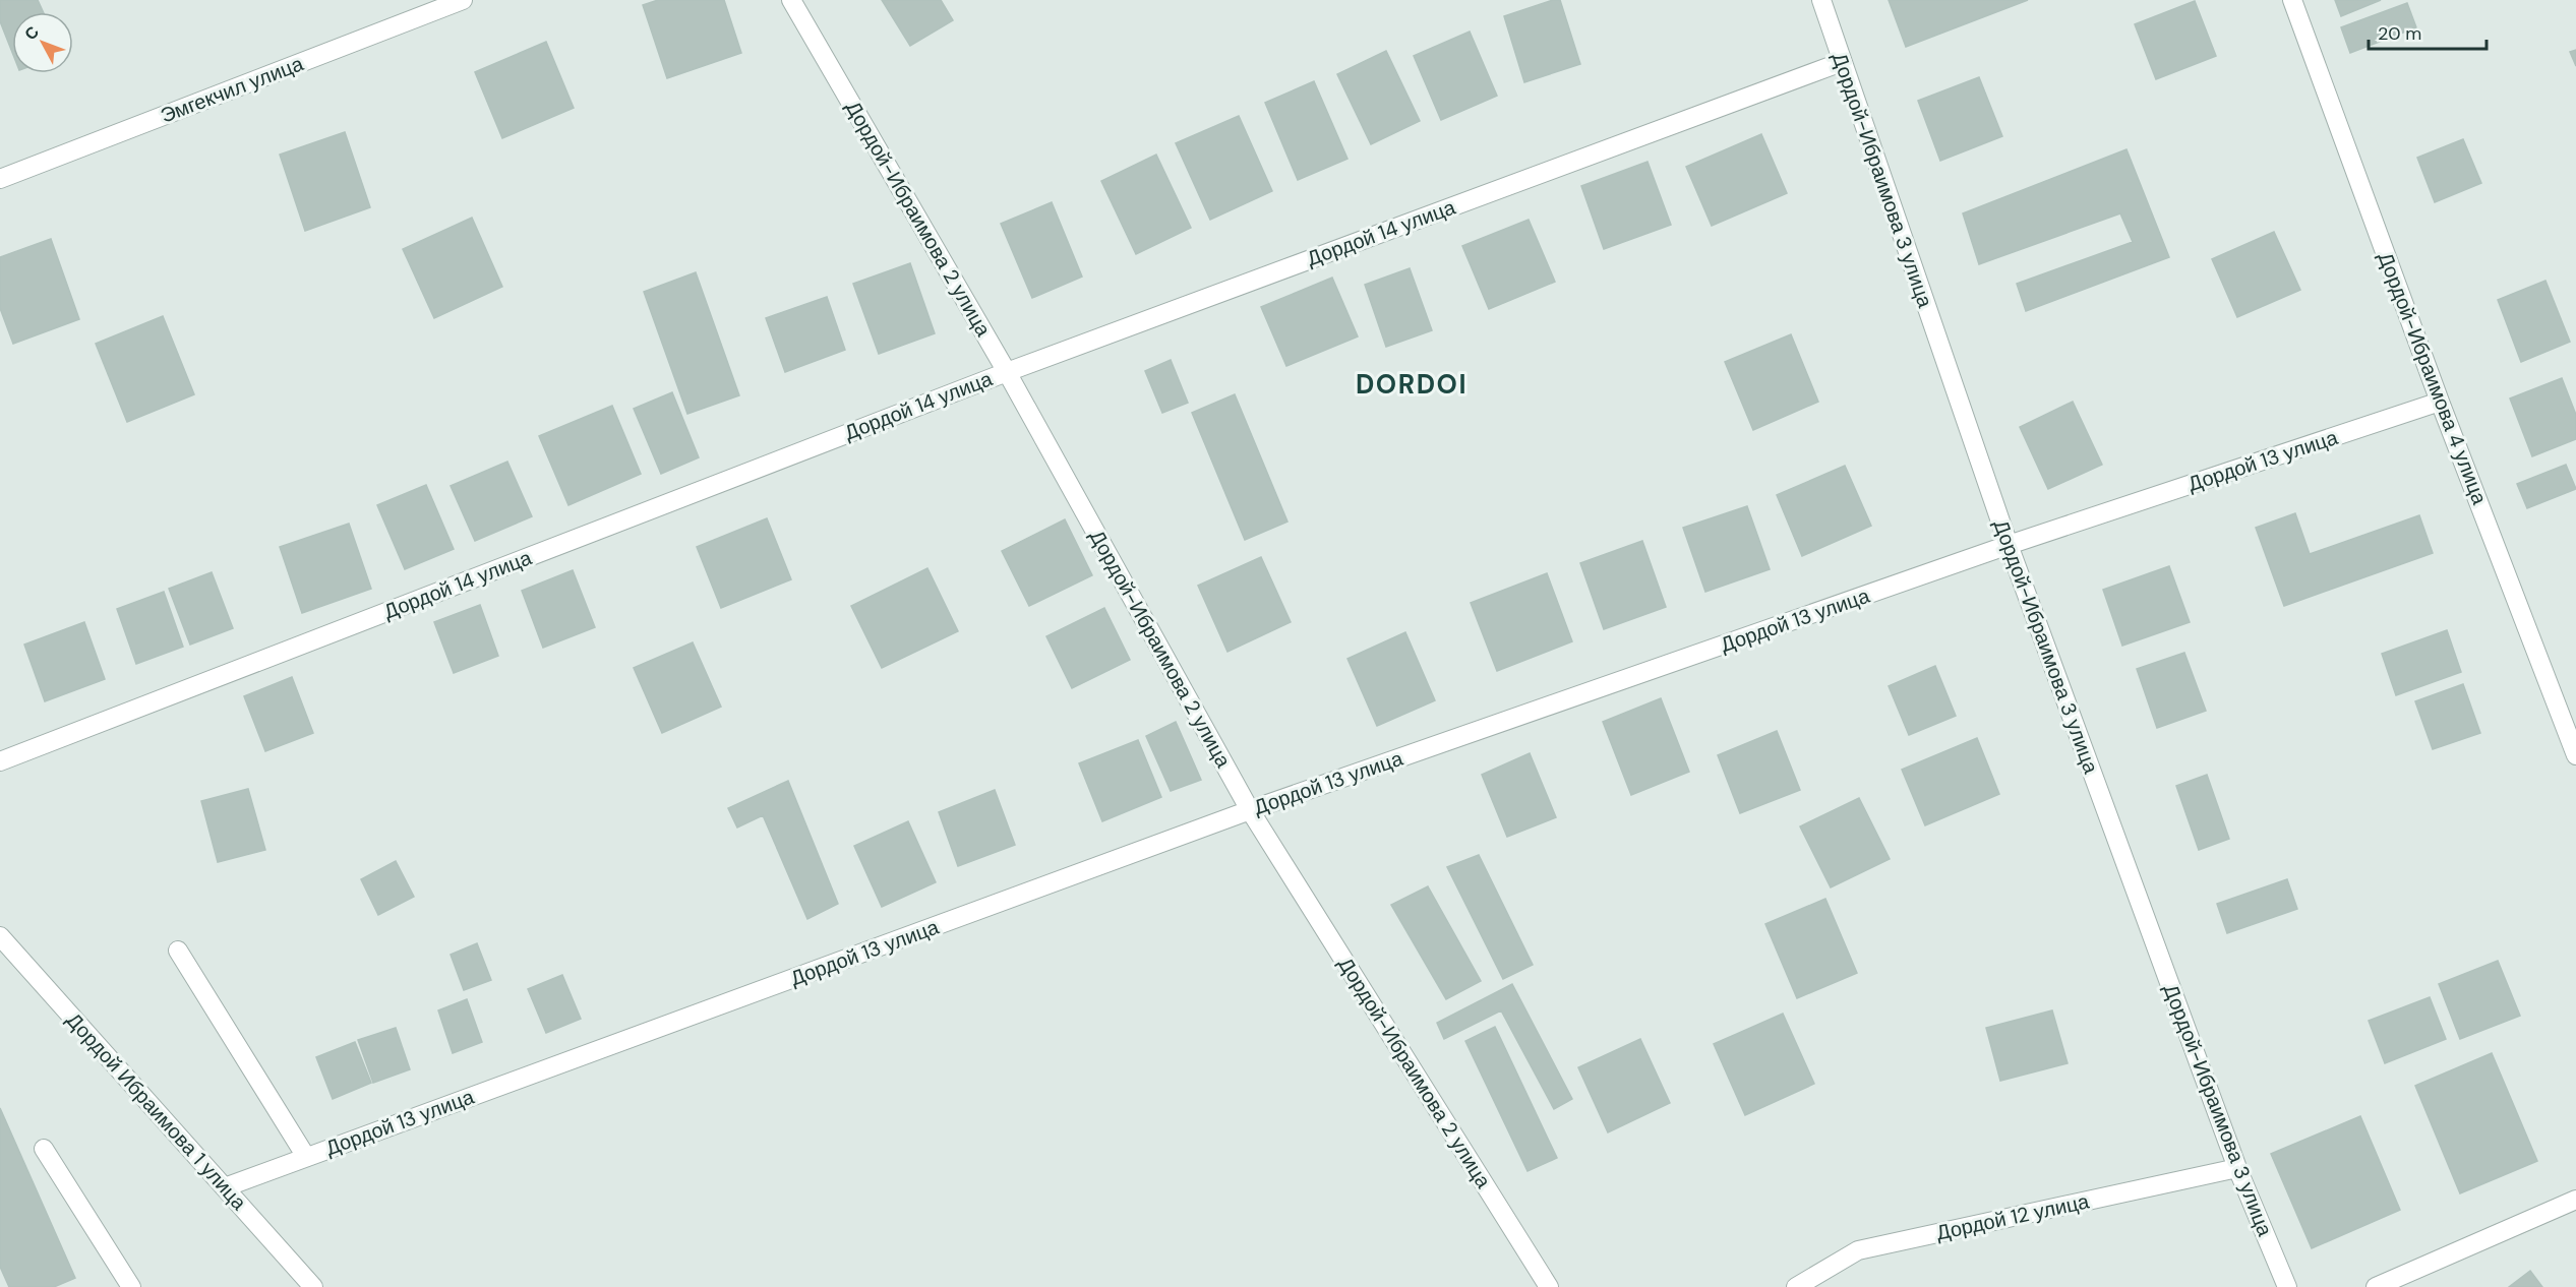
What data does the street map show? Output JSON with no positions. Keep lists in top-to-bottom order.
{
  "streets": {
    "street": [
      "Эмгекчил улица",
      "Дордой-Ибраимова 3 улица",
      "Дордой-Ибраимова 2 улица",
      "Дордой 14 улица",
      "Дордой-Ибраимова 4 улица",
      "Дордой 13 улица",
      "Дордой Ибраимова 1 улица",
      "Дордой 12 улица"
    ]
  },
  "crossings": [
    ["Дордой-Ибраимова 3 улица", "Дордой 14 улица"],
    ["Дордой-Ибраимова 3 улица", "Дордой 13 улица"],
    ["Дордой-Ибраимова 3 улица", "Дордой 12 улица"],
    ["Дордой-Ибраимова 2 улица", "Дордой 14 улица"],
    ["Дордой-Ибраимова 2 улица", "Дордой 13 улица"],
    ["Дордой-Ибраимова 4 улица", "Дордой 13 улица"],
    ["Дордой 13 улица", "Дордой Ибраимова 1 улица"]
  ],
  "districts": ["DORDOI"],
  "scale_bar": "20 m",
  "north": "top left"
}
